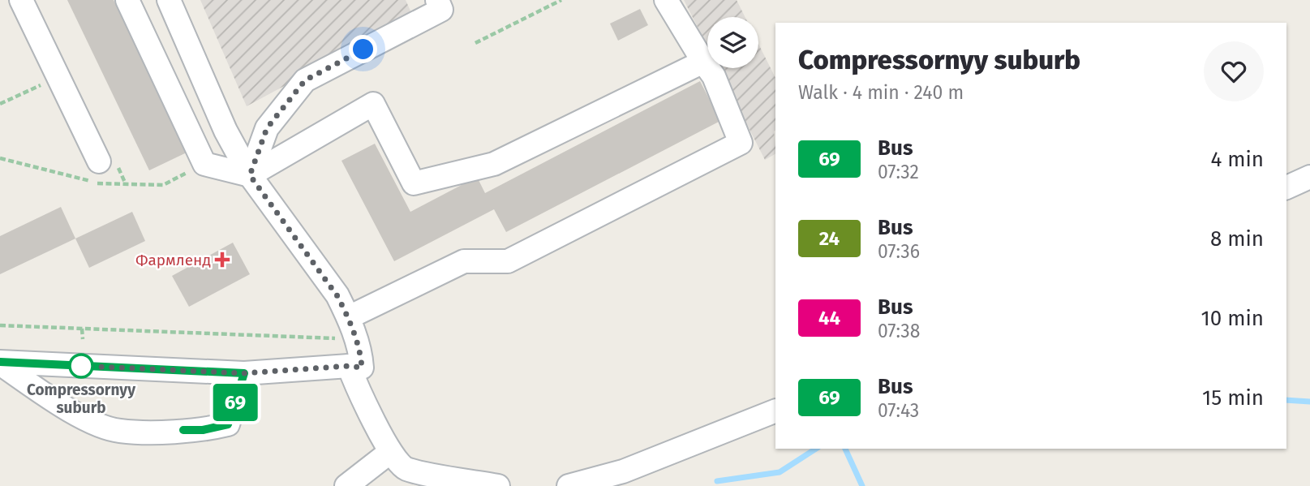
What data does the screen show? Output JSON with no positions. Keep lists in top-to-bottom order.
{
  "places": {
    "health": ["Фармленд"],
    "other": ["Compressornyy suburb"]
  },
  "lines": ["bus line 69"],
  "page": {
    "on_map": "69",
    "heading": ["Compressornyy suburb", "Walk · 4 min · 240 m"],
    "list": [
      {
        "mark": "69",
        "name": "Bus",
        "note": "07:32",
        "value": "4 min"
      },
      {
        "mark": "24",
        "name": "Bus",
        "note": "07:36",
        "value": "8 min"
      },
      {
        "mark": "44",
        "name": "Bus",
        "note": "07:38",
        "value": "10 min"
      },
      {
        "mark": "69",
        "name": "Bus",
        "note": "07:43",
        "value": "15 min"
      }
    ]
  }
}
